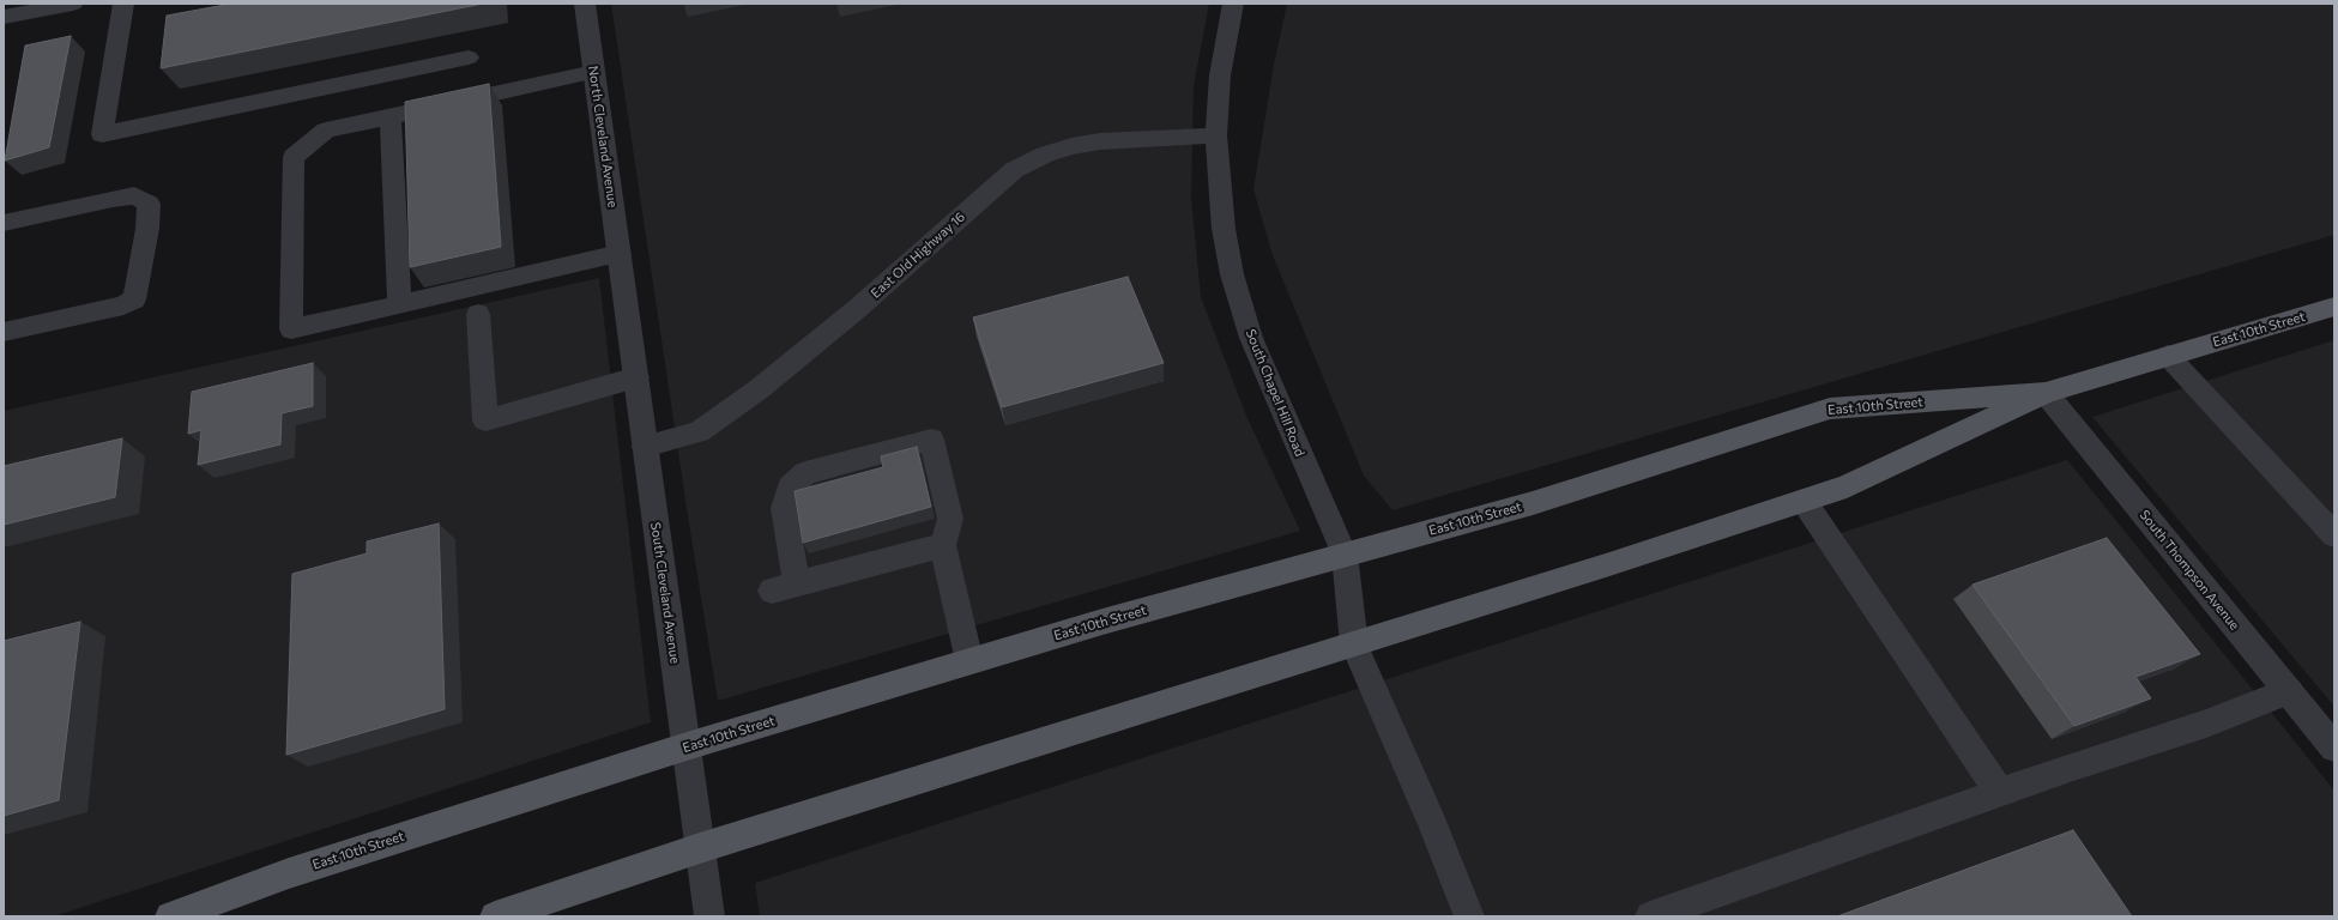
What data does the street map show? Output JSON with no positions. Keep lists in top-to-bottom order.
{
  "streets": {
    "main road": ["East 10th Street"],
    "street": [
      "North Cleveland Avenue",
      "East Old Highway 16",
      "South Chapel Hill Road",
      "South Thompson Avenue",
      "South Cleveland Avenue"
    ]
  },
  "crossings": [
    ["North Cleveland Avenue", "South Cleveland Avenue"],
    ["East Old Highway 16", "South Chapel Hill Road"],
    ["East Old Highway 16", "South Cleveland Avenue"],
    ["East 10th Street", "South Chapel Hill Road"],
    ["East 10th Street", "South Thompson Avenue"],
    ["East 10th Street", "South Cleveland Avenue"]
  ]
}
